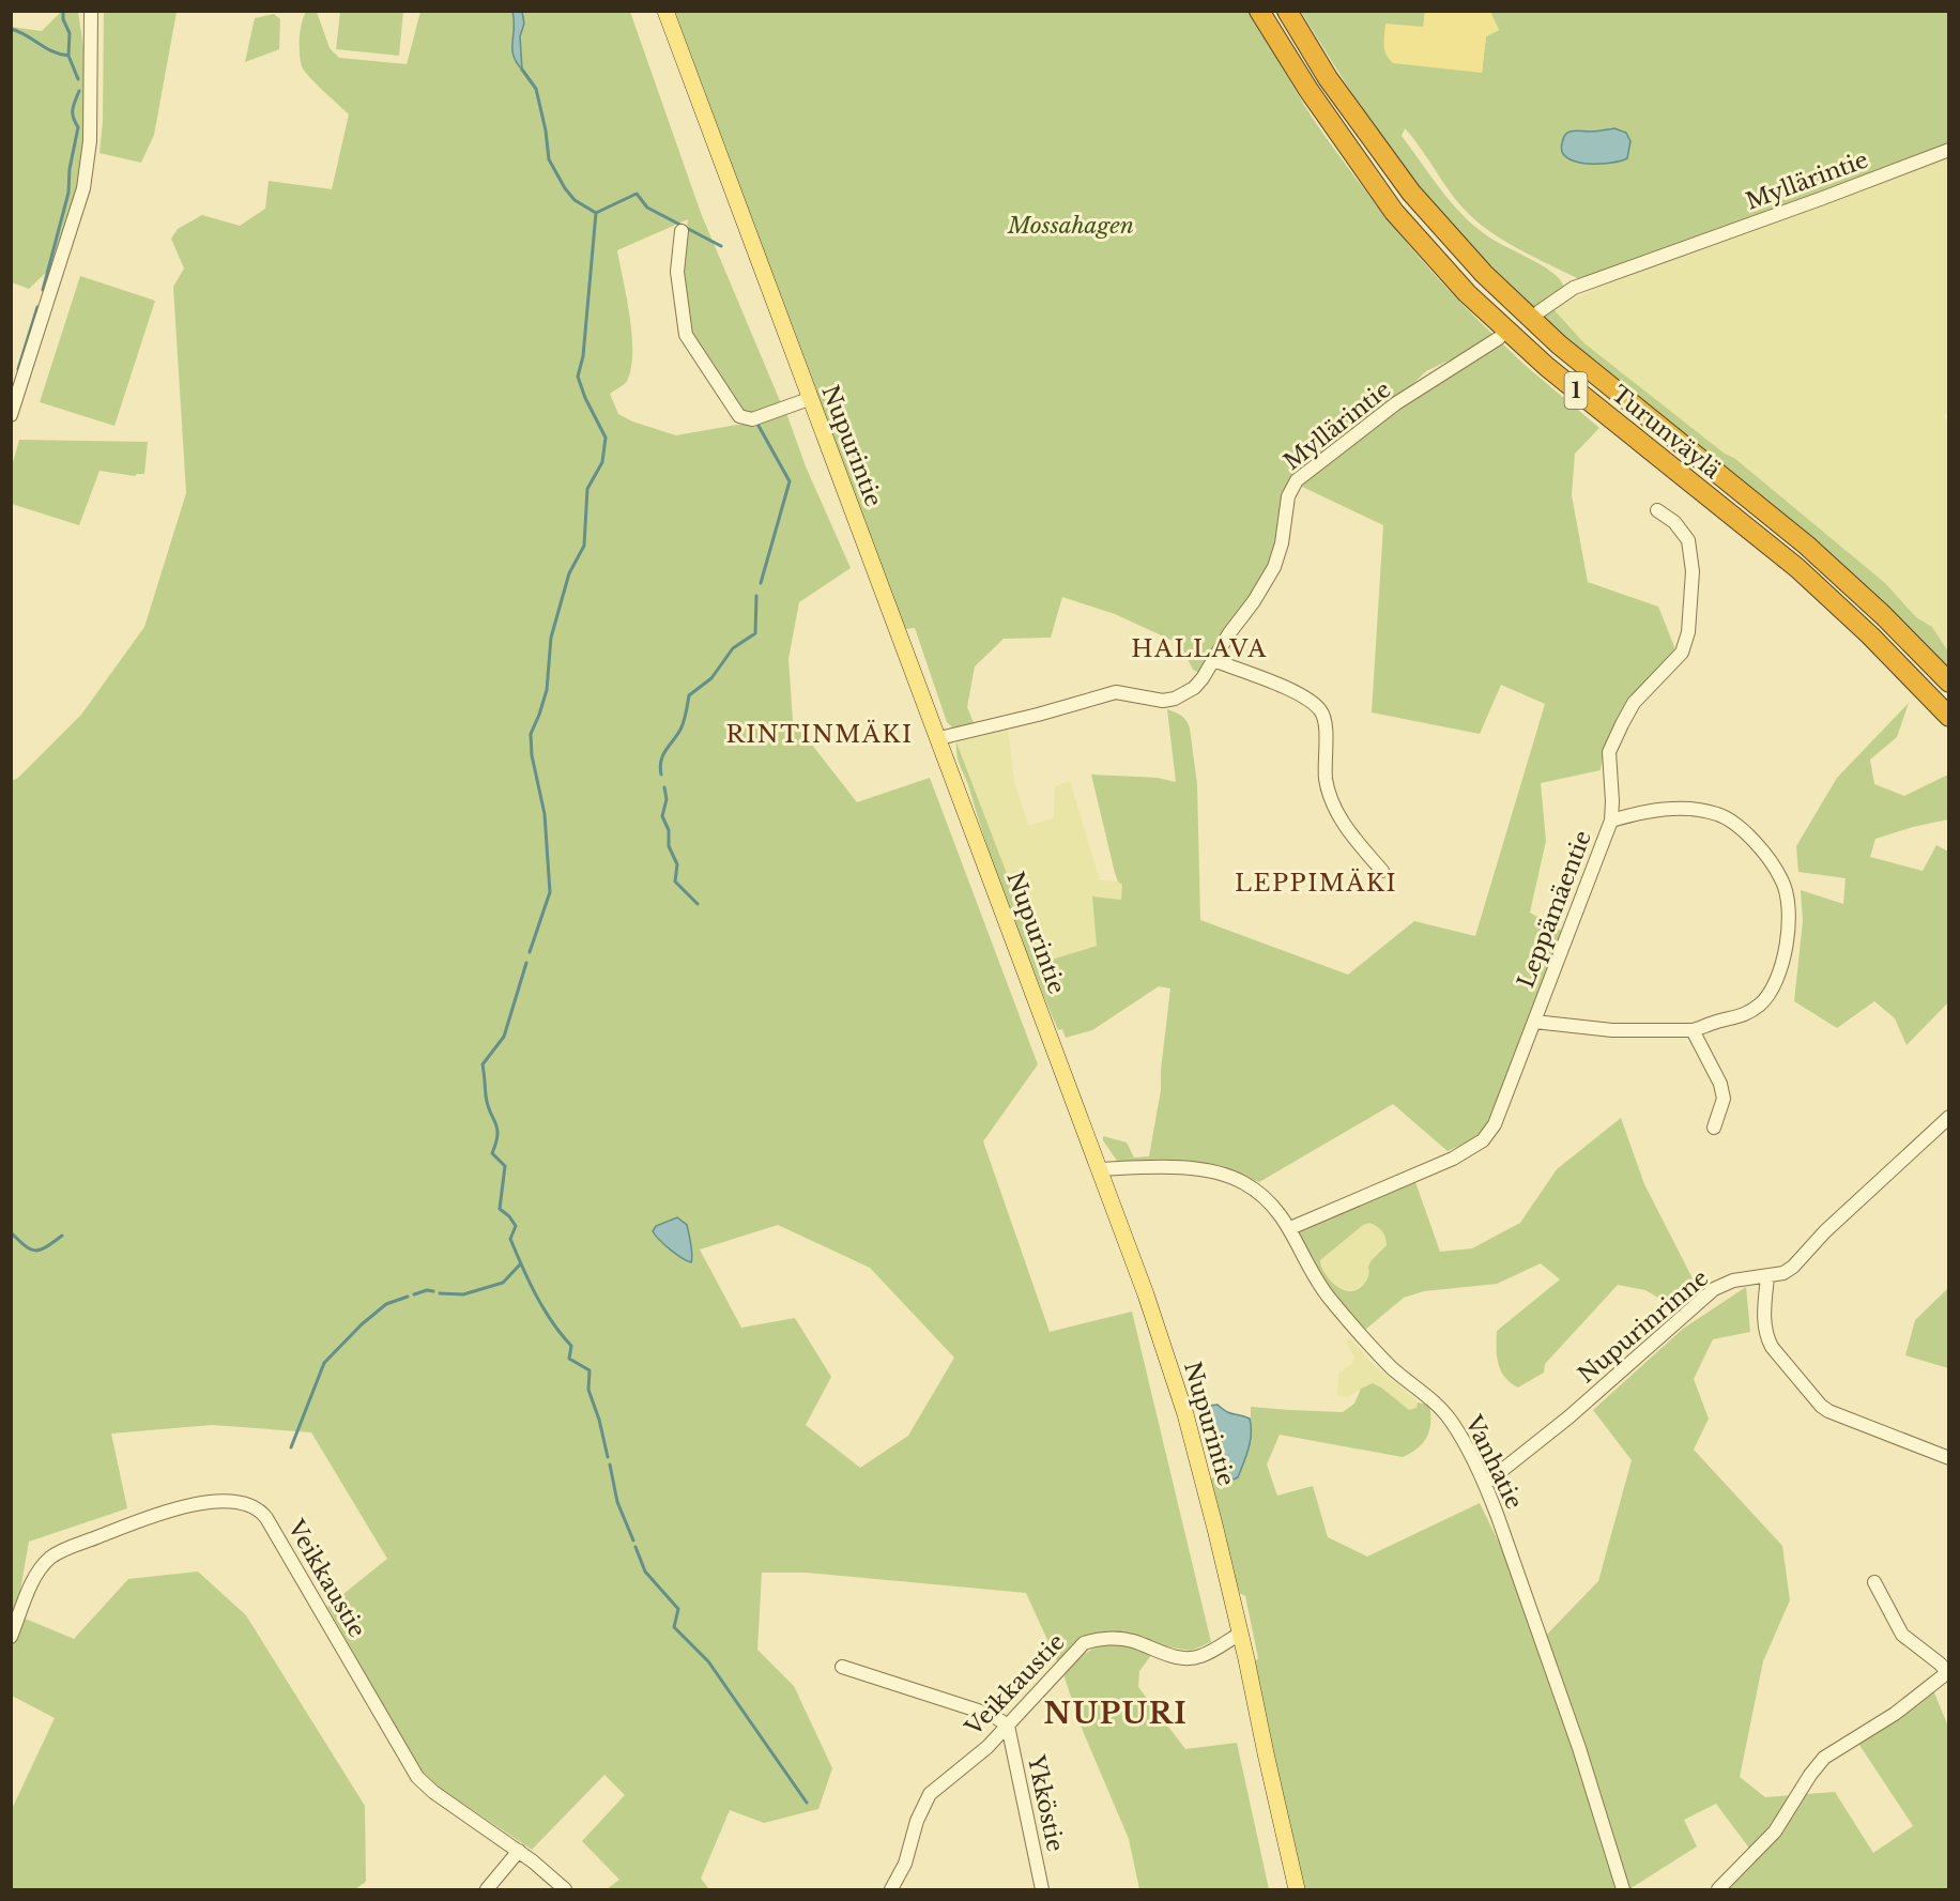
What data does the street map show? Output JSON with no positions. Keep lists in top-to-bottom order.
{
  "streets": {
    "highway": ["1", "Turunväylä"],
    "main road": ["Nupurintie"],
    "street": [
      "Myllärintie",
      "Leppämäentie",
      "Nupurinrinne",
      "Vanhatie",
      "Veikkaustie",
      "Ykköstie"
    ]
  },
  "crossings": [
    ["Myllärintie", "Nupurintie"],
    ["Nupurintie", "Vanhatie"],
    ["Nupurintie", "Veikkaustie"],
    ["Leppämäentie", "Vanhatie"],
    ["Nupurinrinne", "Vanhatie"],
    ["Veikkaustie", "Ykköstie"]
  ],
  "districts": [
    "HALLAVA",
    "RINTINMÄKI",
    "LEPPIMÄKI",
    "NUPURI"
  ],
  "parks": ["Mossahagen"]
}
